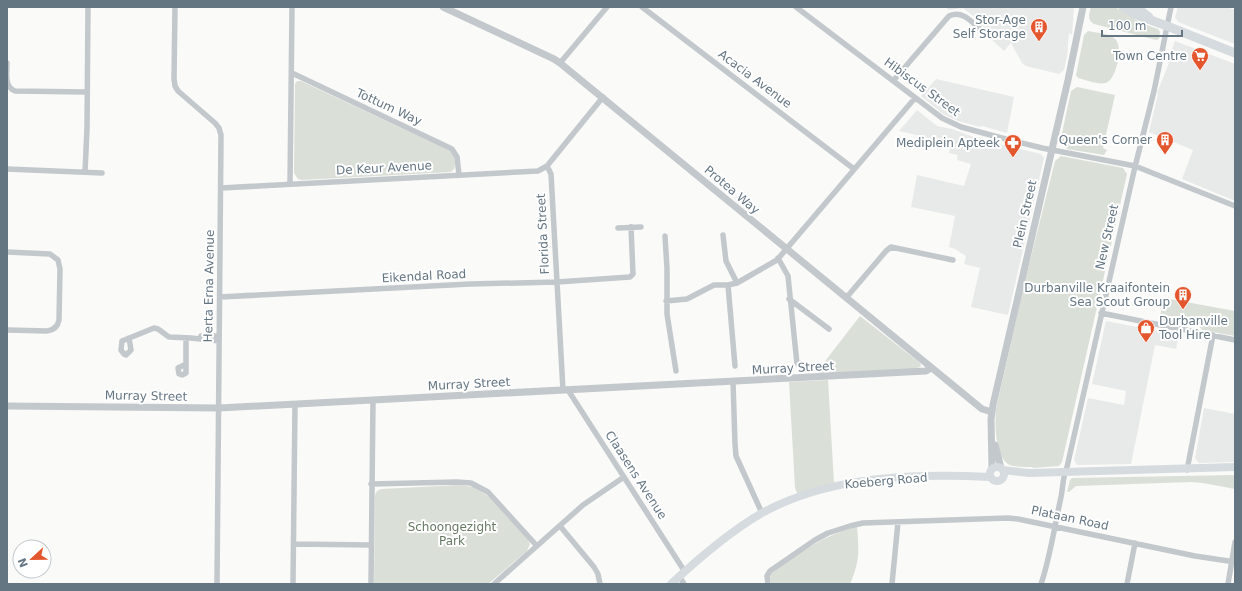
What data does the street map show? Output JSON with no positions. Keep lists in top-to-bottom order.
{
  "streets": {
    "main road": ["Koeberg Road"],
    "street": [
      "Acacia Avenue",
      "Hibiscus Street",
      "Tottum Way",
      "De Keur Avenue",
      "Protea Way",
      "Plein Street",
      "Florida Street",
      "New Street",
      "Eikendal Road",
      "Herta Erna Avenue",
      "Murray Street",
      "Claasens Avenue",
      "Plataan Road"
    ]
  },
  "crossings": [
    ["Hibiscus Street", "Plein Street"],
    ["Hibiscus Street", "New Street"],
    ["Tottum Way", "De Keur Avenue"],
    ["De Keur Avenue", "Florida Street"],
    ["De Keur Avenue", "Herta Erna Avenue"],
    ["Protea Way", "Plein Street"],
    ["Protea Way", "Murray Street"],
    ["Plein Street", "Koeberg Road"],
    ["Florida Street", "Eikendal Road"],
    ["Florida Street", "Murray Street"],
    ["Florida Street", "Claasens Avenue"],
    ["New Street", "Plataan Road"],
    ["Eikendal Road", "Herta Erna Avenue"],
    ["Herta Erna Avenue", "Murray Street"],
    ["Murray Street", "Claasens Avenue"],
    ["Claasens Avenue", "Koeberg Road"]
  ],
  "parks": ["Schoongezight Park"],
  "places": {
    "building": ["Stor-Age Self Storage", "Queen's Corner", "Durbanville Kraaifontein Sea Scout Group"],
    "supermarket": ["Town Centre"],
    "pharmacy": ["Mediplein Apteek"],
    "shop": ["Durbanville Tool Hire"]
  },
  "scale_bar": "100 m",
  "north": "left"
}
